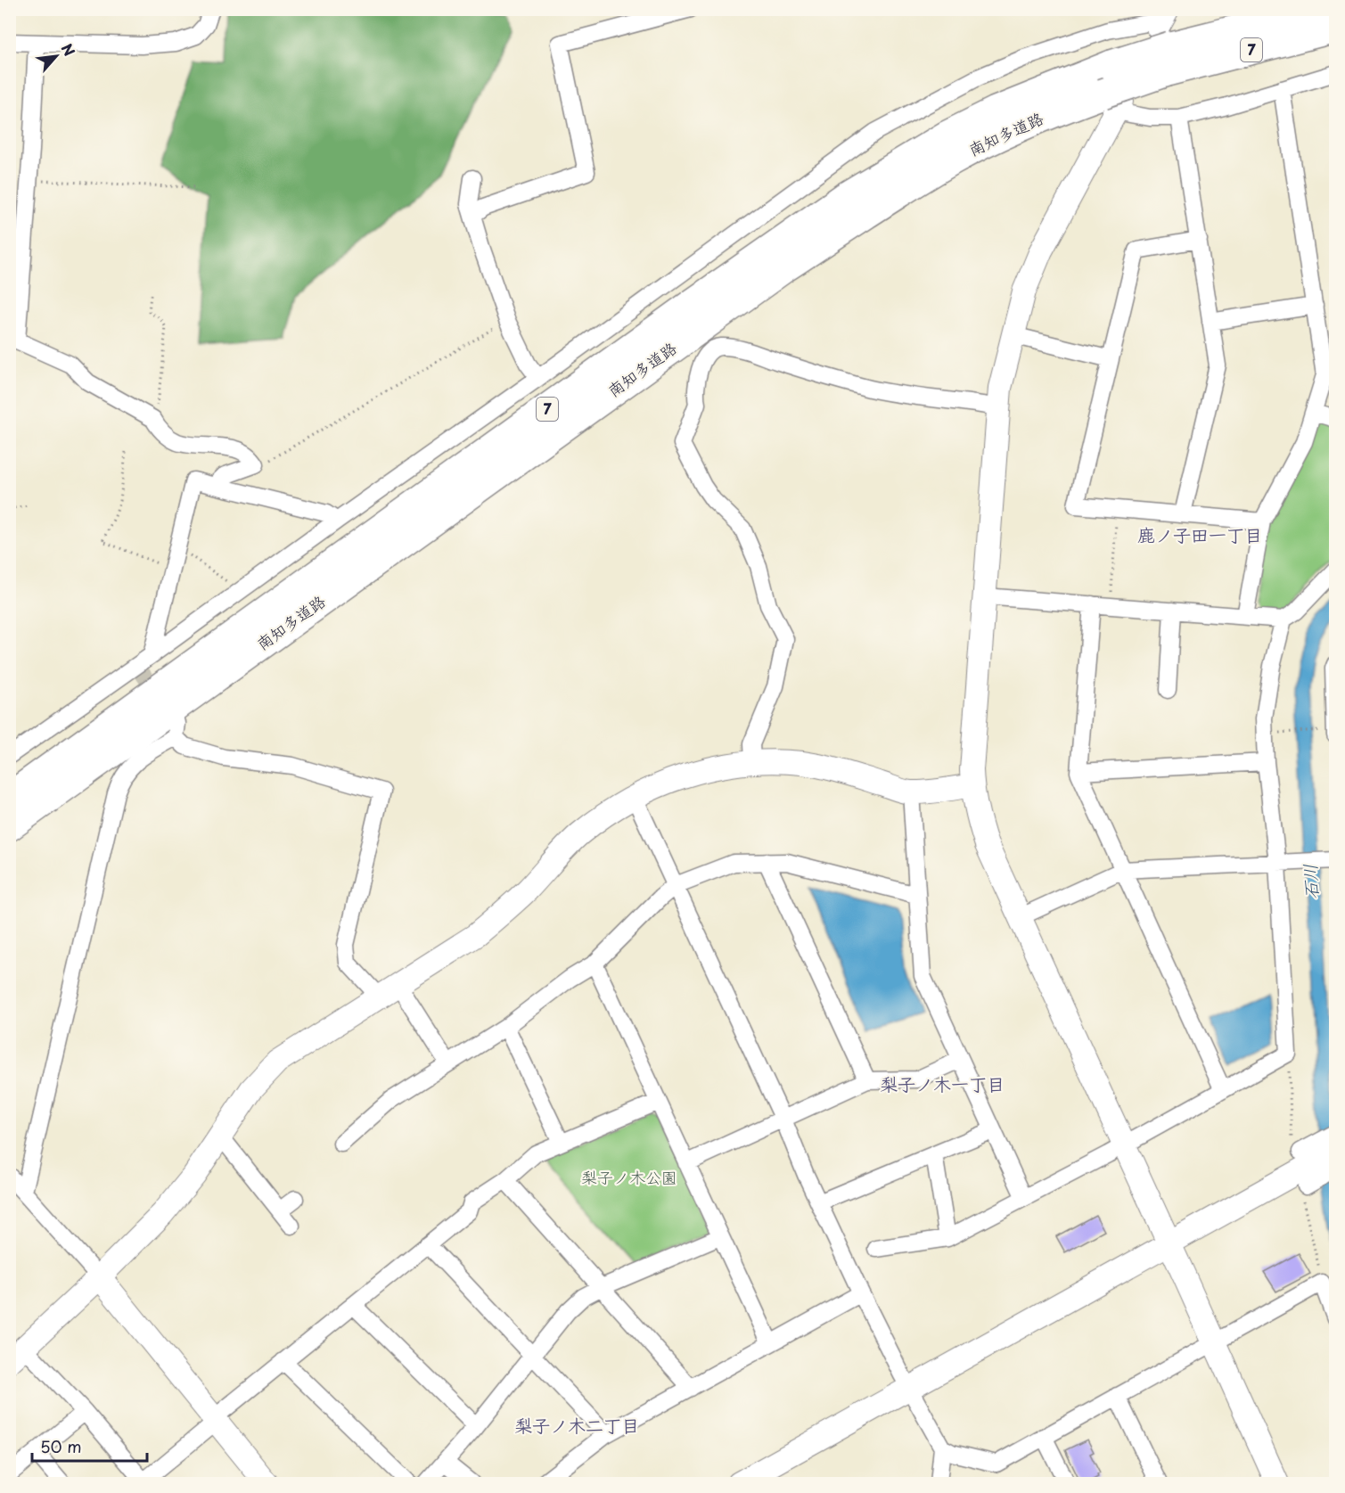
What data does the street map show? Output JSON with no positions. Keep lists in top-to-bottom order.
{
  "streets": {
    "highway": ["7", "南知多道路"]
  },
  "districts": ["鹿ノ子田一丁目", "梨子ノ木一丁目", "梨子ノ木二丁目"],
  "water": ["石川"],
  "parks": ["梨子ノ木公園"],
  "scale_bar": "50 m",
  "north": "top right"
}
